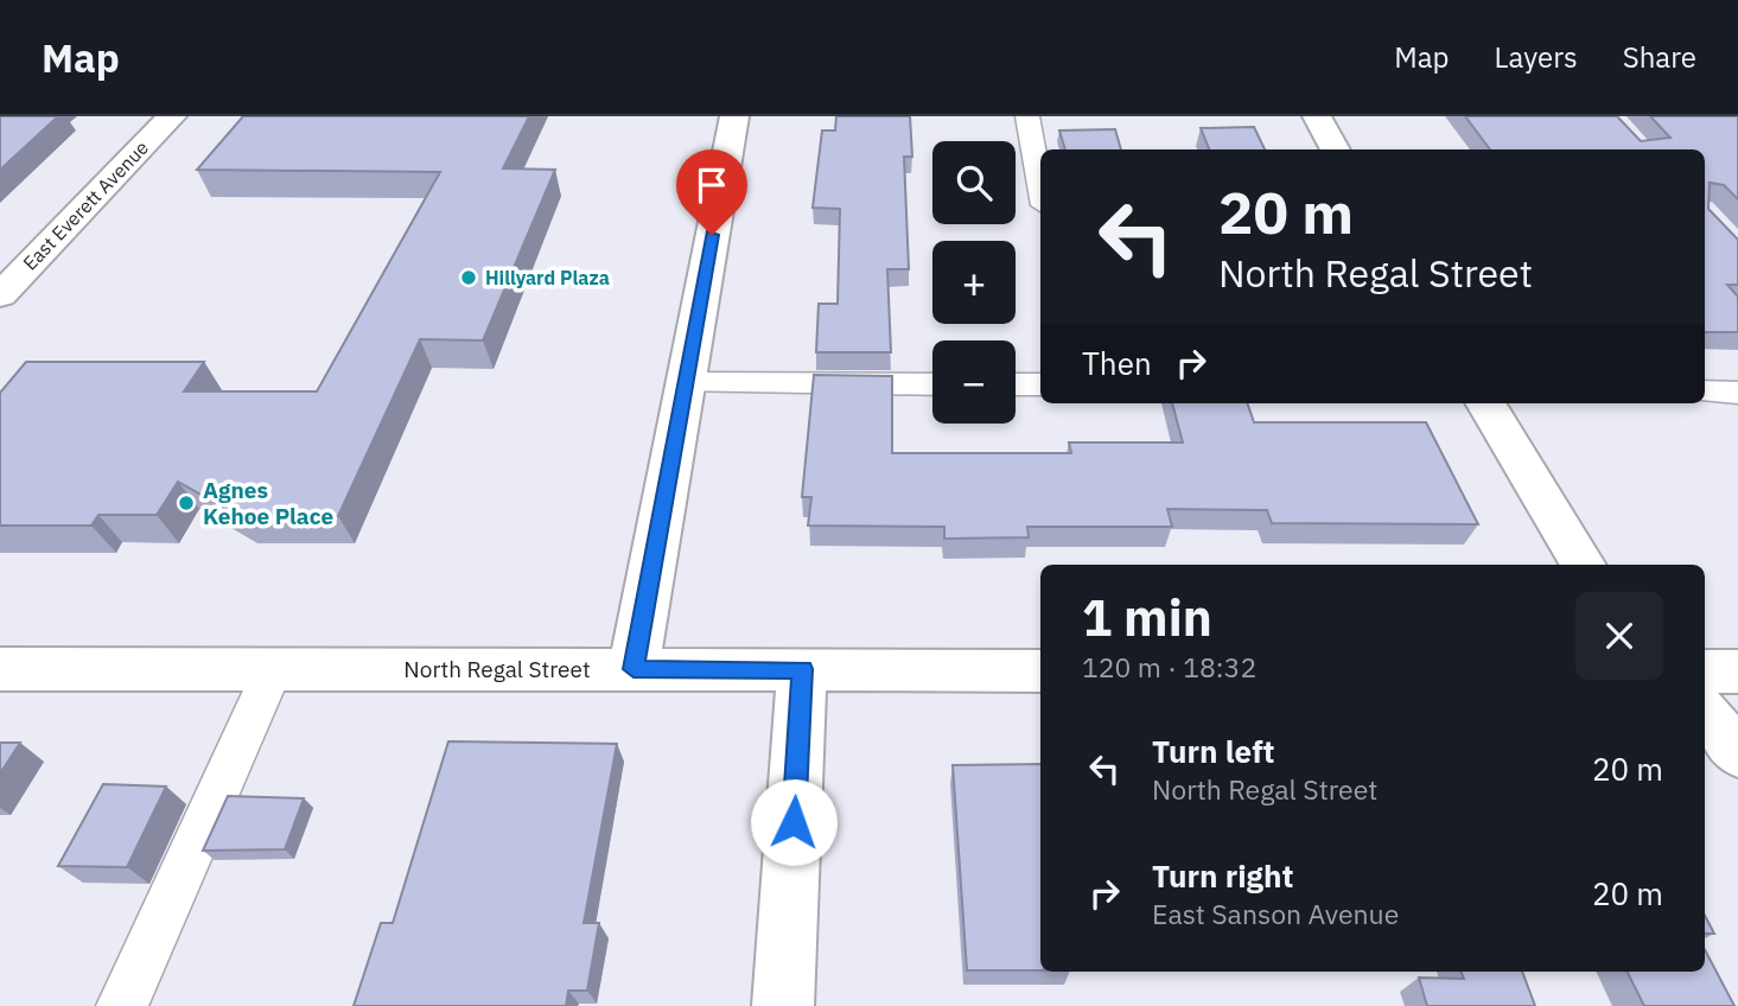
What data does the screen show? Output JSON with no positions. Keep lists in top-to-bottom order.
{
  "streets": {
    "street": ["East Everett Avenue", "North Regal Street"]
  },
  "places": ["Hillyard Plaza", "Agnes Kehoe Place"],
  "page": {
    "header": "Map",
    "nav": ["Map", "Layers", "Share"],
    "map_buttons": ["+", "−"],
    "turn": ["20 m", "North Regal Street"],
    "then": "Then",
    "heading": ["1 min", "120 m · 18:32"],
    "list": [
      {
        "name": "Turn left",
        "note": "North Regal Street",
        "value": "20 m"
      },
      {
        "name": "Turn right",
        "note": "East Sanson Avenue",
        "value": "20 m"
      }
    ]
  }
}
